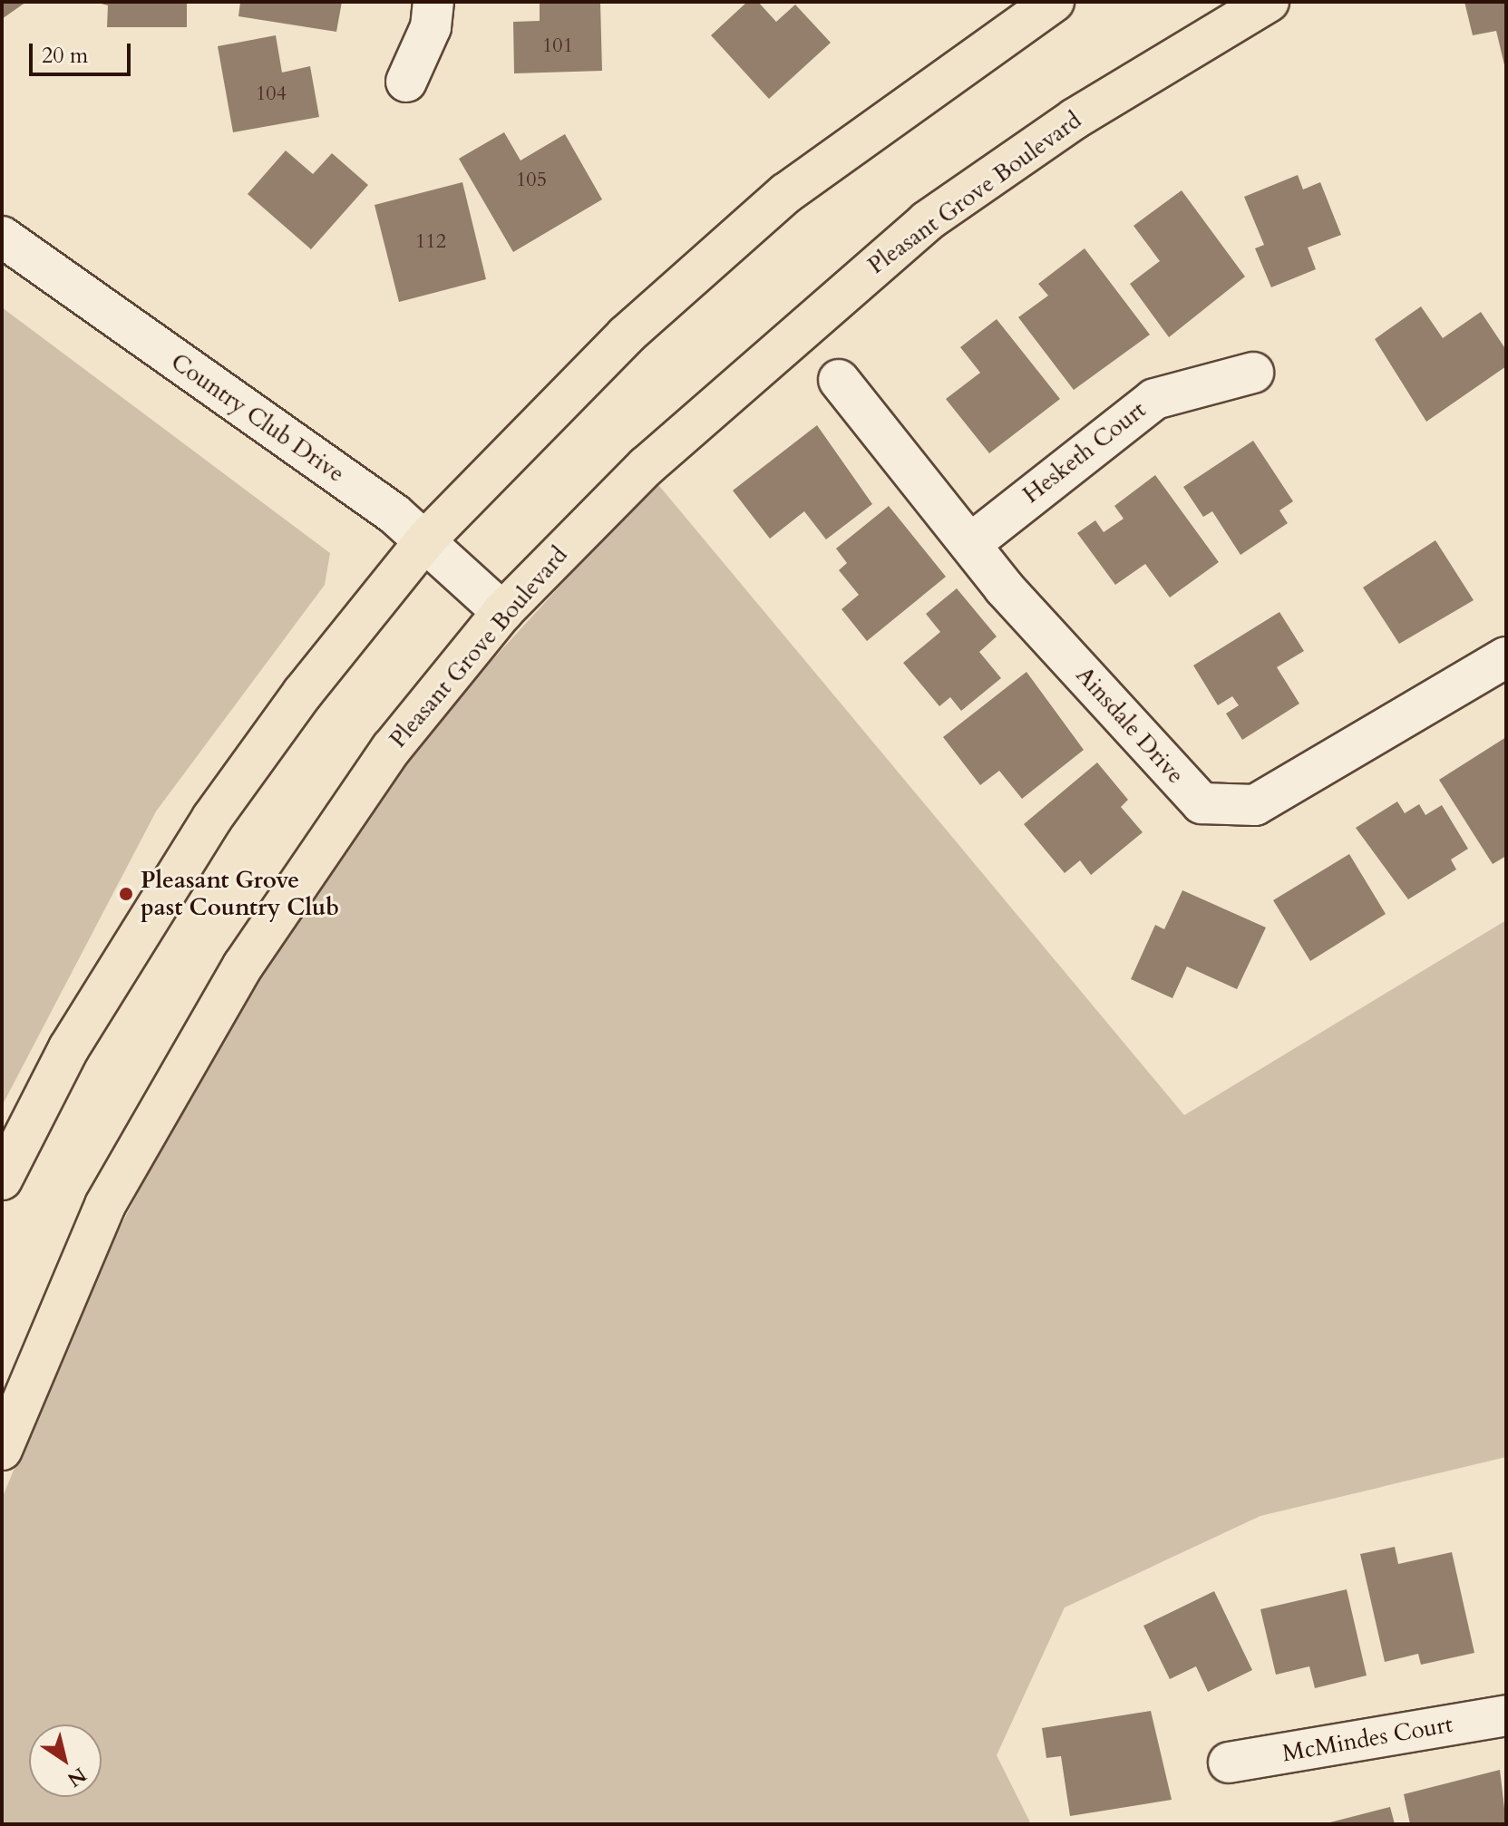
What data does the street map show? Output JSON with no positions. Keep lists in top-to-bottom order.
{
  "streets": {
    "main road": ["Pleasant Grove Boulevard"],
    "street": [
      "Country Club Drive",
      "Hesketh Court",
      "Ainsdale Drive",
      "McMindes Court"
    ]
  },
  "crossings": [
    ["Pleasant Grove Boulevard", "Country Club Drive"],
    ["Hesketh Court", "Ainsdale Drive"]
  ],
  "places": ["Pleasant Grove past Country Club"],
  "house_numbers": [
    "101",
    "104",
    "105",
    "112"
  ],
  "scale_bar": "20 m",
  "north": "bottom right"
}
